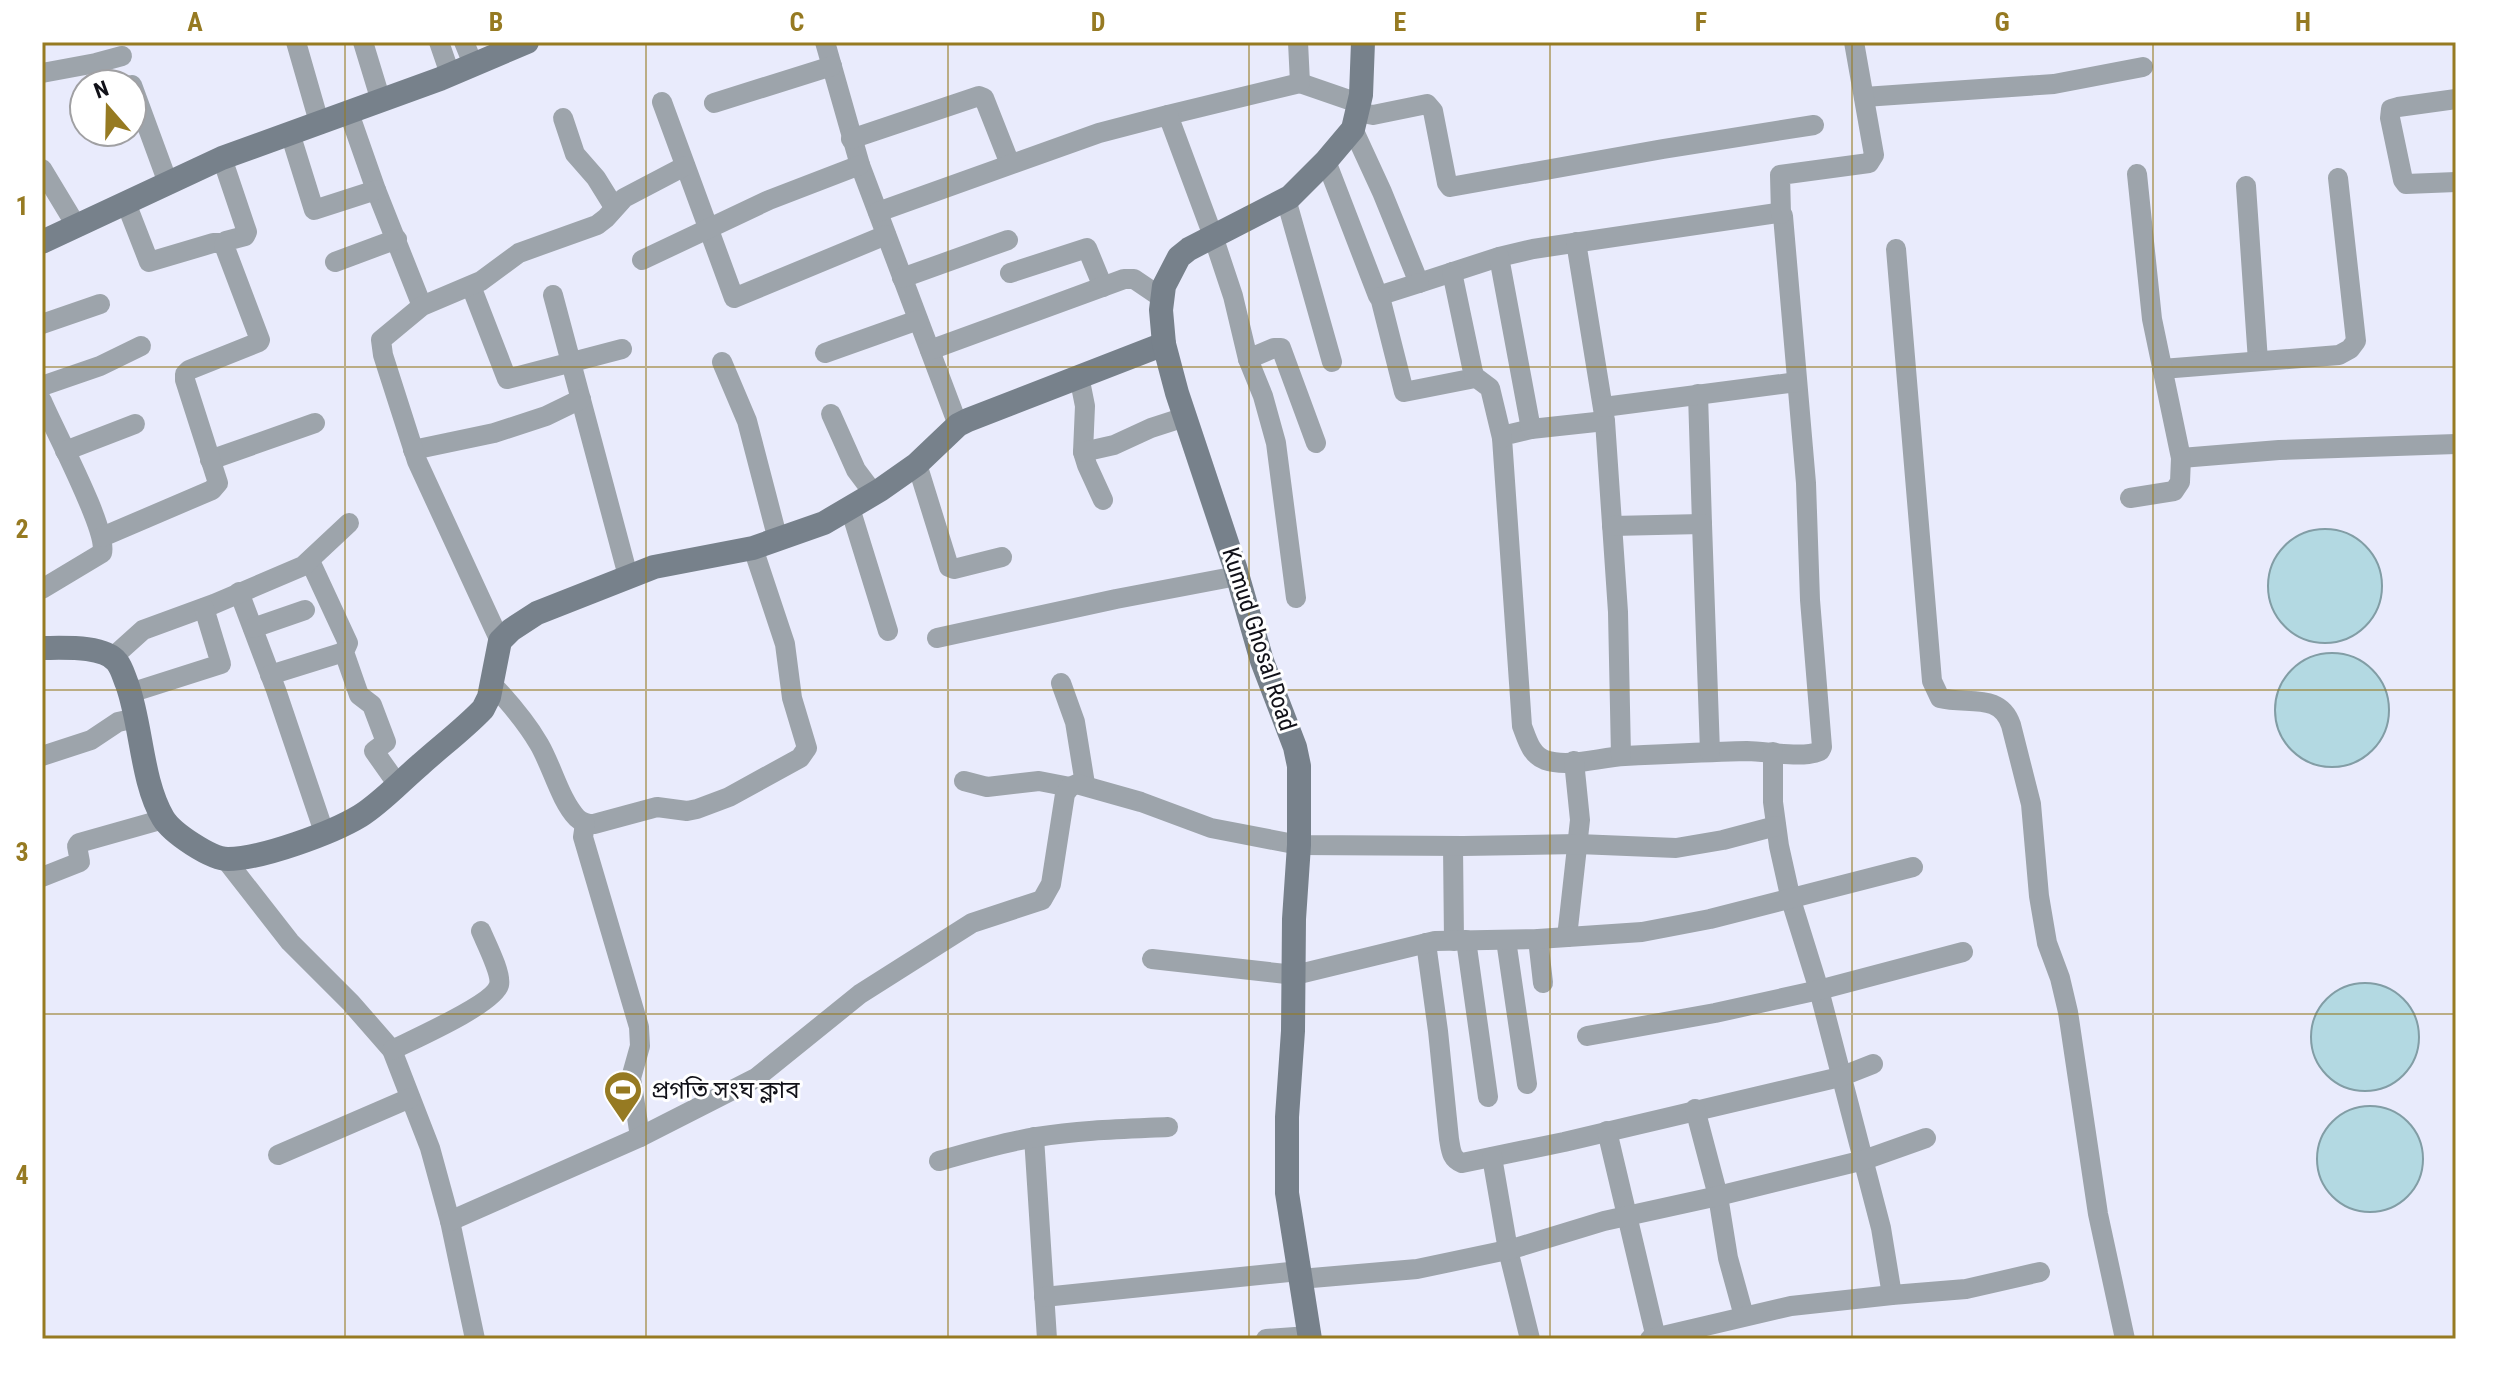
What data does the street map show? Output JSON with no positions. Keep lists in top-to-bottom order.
{
  "streets": {
    "street": ["Kumud Ghosal Road"]
  },
  "places": {
    "sports": ["প্রগতি সংঘ ক্লাব"]
  },
  "north": "top",
  "grid": {
    "columns": [
      "A",
      "B",
      "C",
      "D",
      "E",
      "F",
      "G",
      "H"
    ],
    "rows": [
      "1",
      "2",
      "3",
      "4"
    ]
  }
}
